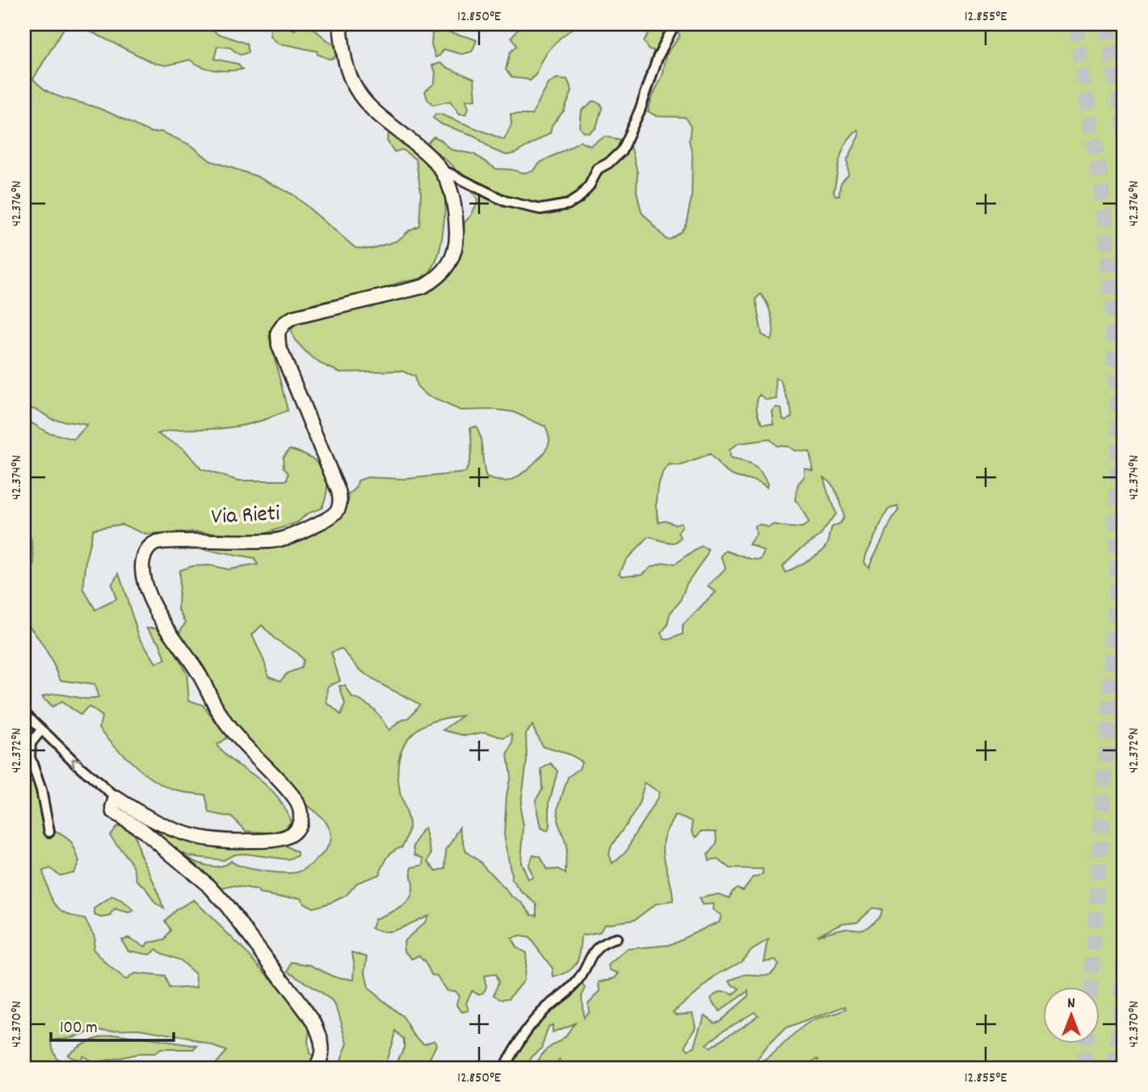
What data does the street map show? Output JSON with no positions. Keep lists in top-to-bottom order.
{
  "streets": {
    "street": ["Via Rieti"]
  },
  "scale_bar": "100 m",
  "north": "top",
  "coordinates": [
    "12.850°E",
    "12.855°E",
    "42.376°N",
    "42.374°N",
    "42.372°N",
    "42.370°N"
  ]
}
